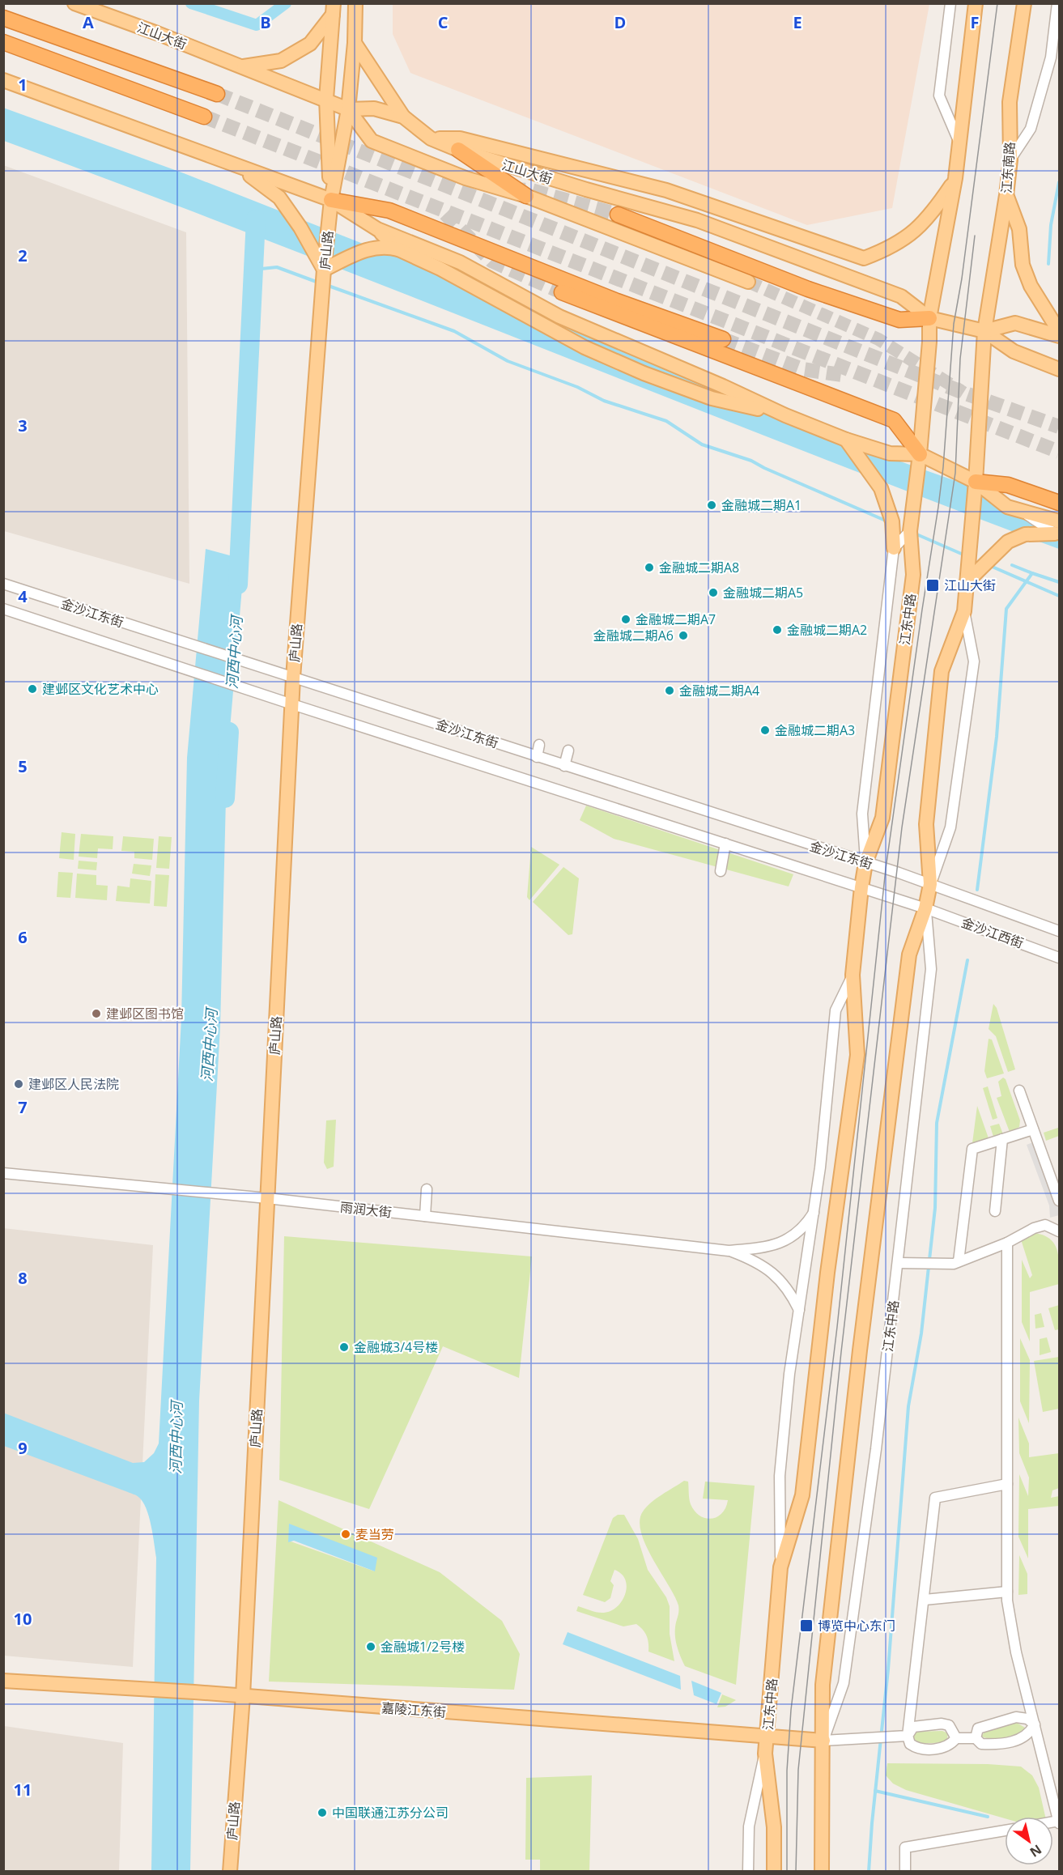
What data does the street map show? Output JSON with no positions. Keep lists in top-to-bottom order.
{
  "streets": {
    "main road": [
      "江山大街",
      "江东南路",
      "庐山路",
      "江东中路",
      "嘉陵江东街"
    ],
    "street": ["金沙江东街", "金沙江西街", "雨润大街"]
  },
  "crossings": [
    ["江山大街", "江东南路"],
    ["江山大街", "庐山路"],
    ["江山大街", "江东中路"],
    ["江东南路", "江东中路"],
    ["庐山路", "金沙江东街"],
    ["庐山路", "雨润大街"],
    ["庐山路", "嘉陵江东街"],
    ["金沙江东街", "江东中路"],
    ["金沙江东街", "金沙江西街"],
    ["江东中路", "金沙江西街"],
    ["江东中路", "嘉陵江东街"]
  ],
  "water": ["河西中心河"],
  "places": {
    "other": [
      "金融城二期A1",
      "金融城二期A8",
      "金融城二期A5",
      "金融城二期A7",
      "金融城二期A2",
      "金融城二期A6",
      "建邺区文化艺术中心",
      "金融城二期A4",
      "金融城二期A3",
      "建邺区图书馆",
      "建邺区人民法院",
      "金融城3/4号楼",
      "麦当劳",
      "金融城1/2号楼",
      "中国联通江苏分公司"
    ],
    "transit": ["江山大街", "博览中心东门"]
  },
  "north": "bottom right",
  "grid": {
    "columns": [
      "A",
      "B",
      "C",
      "D",
      "E",
      "F"
    ],
    "rows": [
      "1",
      "2",
      "3",
      "4",
      "5",
      "6",
      "7",
      "8",
      "9",
      "10",
      "11"
    ]
  }
}
